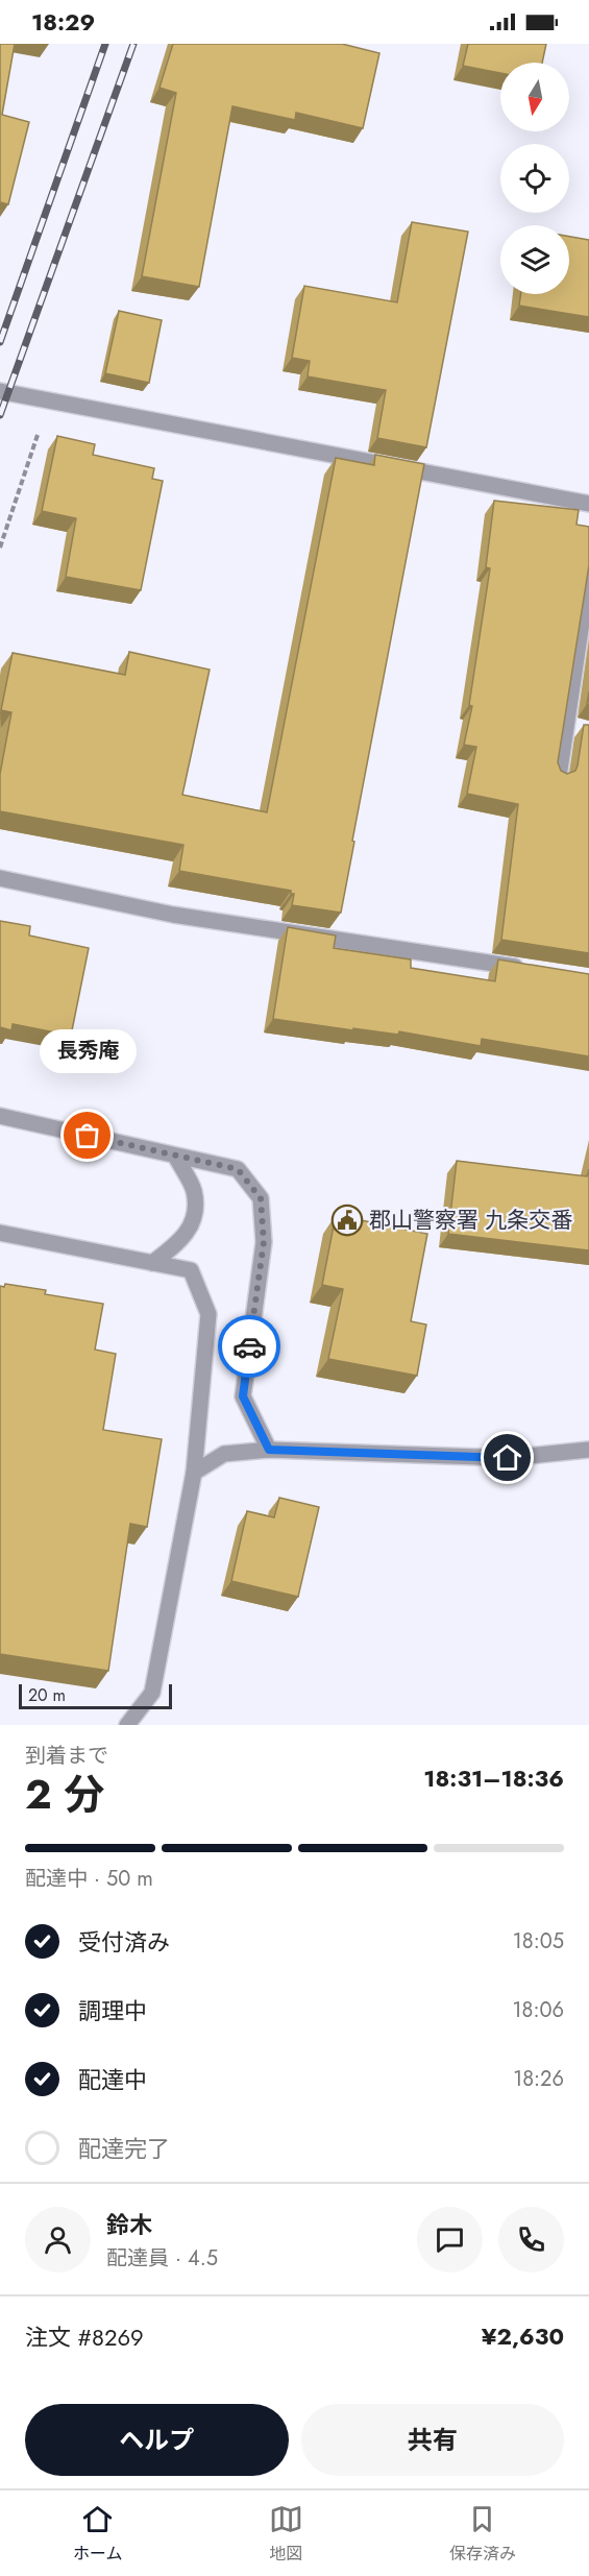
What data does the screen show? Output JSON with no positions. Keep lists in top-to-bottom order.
{
  "places": {
    "other": ["長秀庵"],
    "public building": ["郡山警察署 九条交番"]
  },
  "scale_bar": "20 m",
  "north": "bottom",
  "page": {
    "status": "18:29",
    "bubble": "長秀庵",
    "scale": "20 m",
    "heading": ["2 分", "到着まで", "18:31–18:36"],
    "panel": [
      "鈴木",
      "配達員 · 4.5",
      "注文 #8269",
      "¥2,630"
    ],
    "bar": "配達中 · 50 m",
    "list": [
      ["受付済み", "18:05"],
      ["調理中", "18:06"],
      ["配達中", "18:26"],
      "配達完了"
    ],
    "buttons": ["ヘルプ", "共有"],
    "tabs": ["ホーム", "地図", "保存済み"]
  }
}
